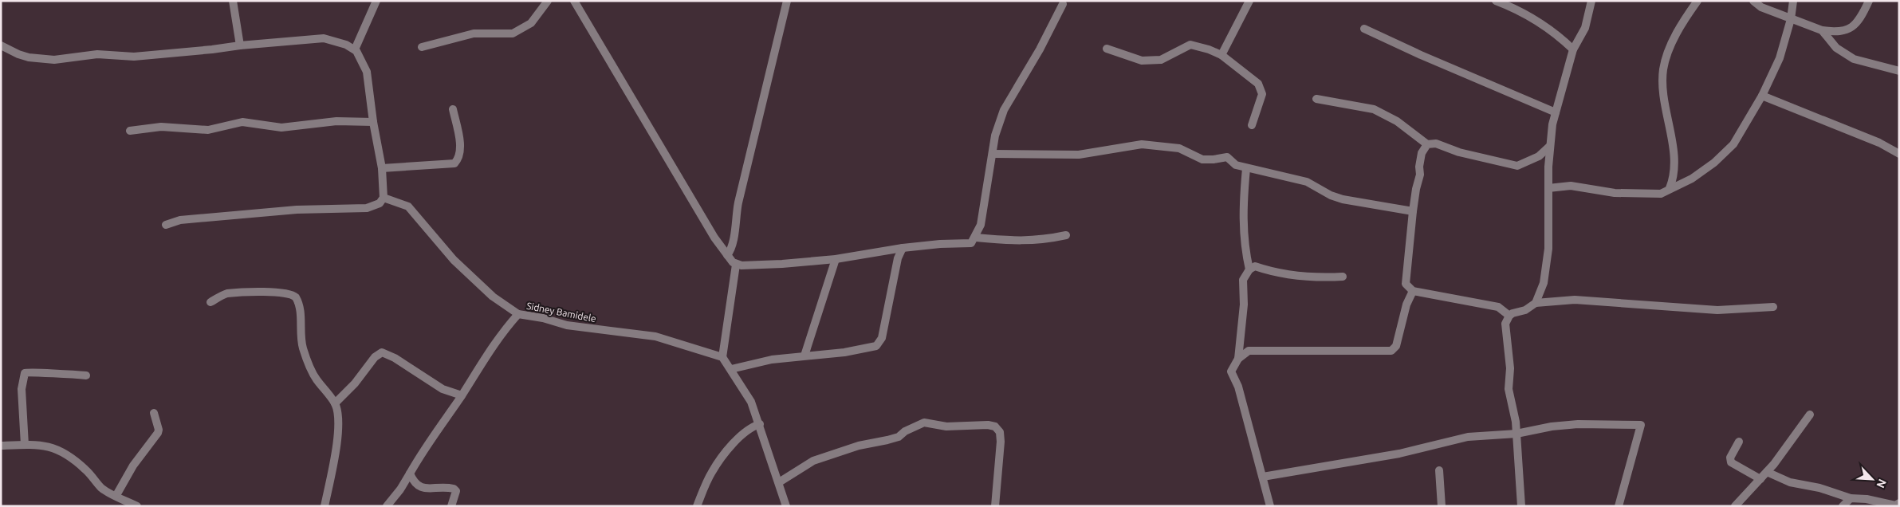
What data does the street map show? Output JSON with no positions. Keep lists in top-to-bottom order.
{
  "streets": {
    "street": ["Sidney Bamidele"]
  },
  "north": "bottom right"
}
